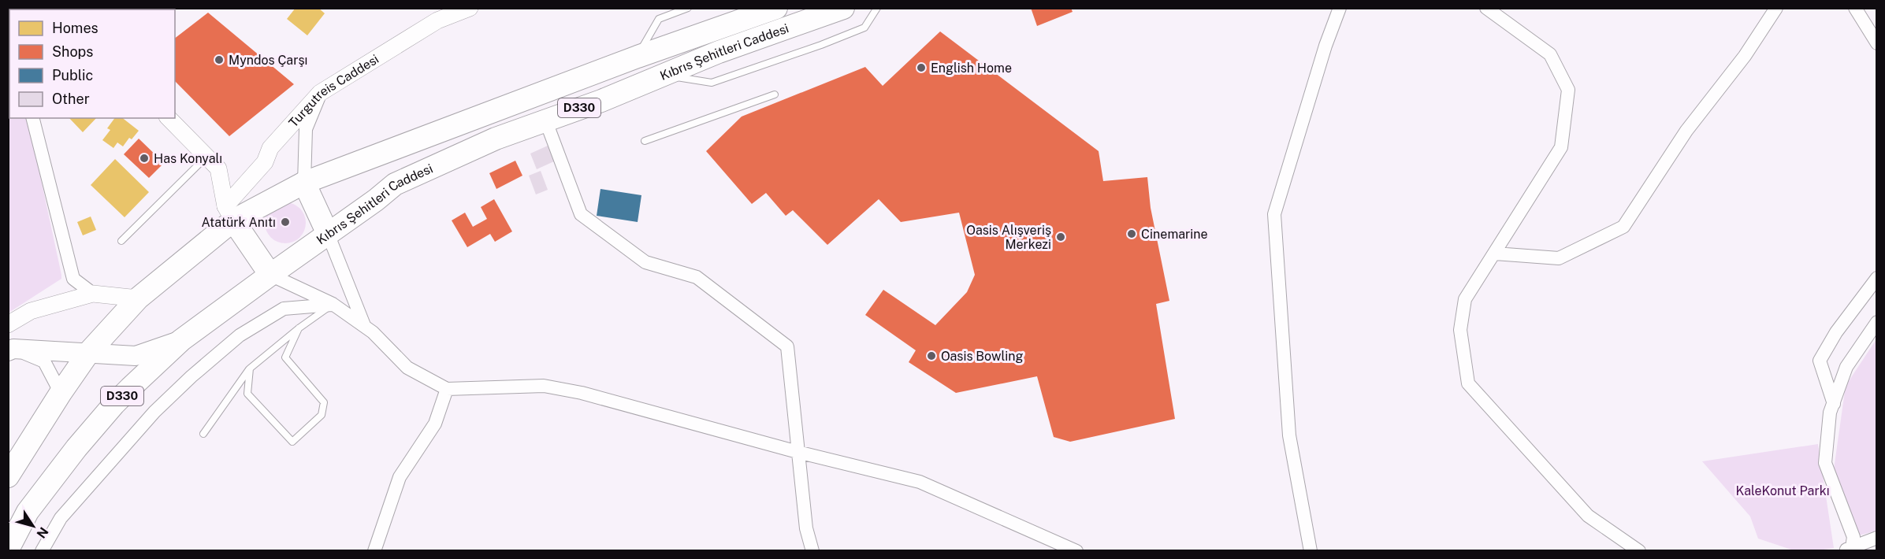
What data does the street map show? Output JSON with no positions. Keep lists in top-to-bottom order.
{
  "streets": {
    "highway": ["Kıbrıs Şehitleri Caddesi", "D330"],
    "street": ["Turgutreis Caddesi"]
  },
  "crossings": [
    ["Kıbrıs Şehitleri Caddesi", "Turgutreis Caddesi"]
  ],
  "parks": ["KaleKonut Parkı"],
  "places": [
    "Myndos Çarşı",
    "English Home",
    "Has Konyalı",
    "Atatürk Anıtı",
    "Cinemarine",
    "Oasis Alışveriş Merkezi",
    "Oasis Bowling"
  ],
  "legend": [
    "Homes",
    "Shops",
    "Public",
    "Other"
  ],
  "north": "bottom right"
}
